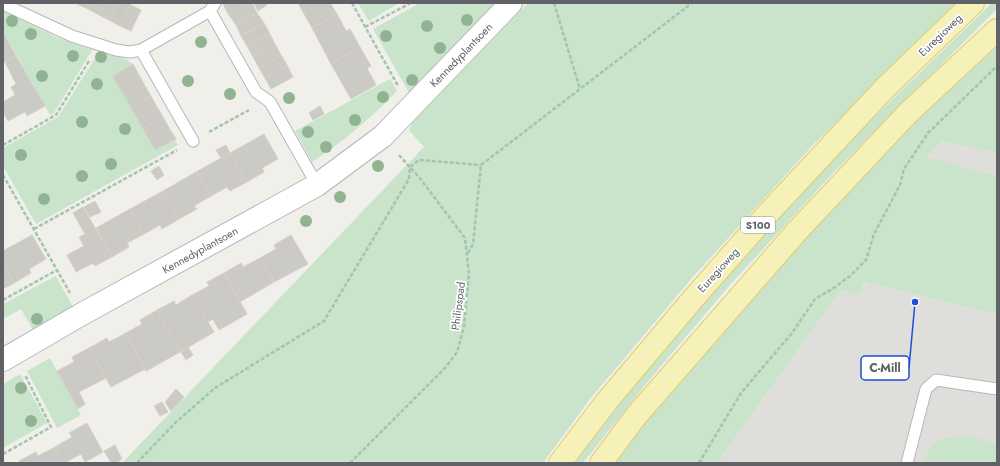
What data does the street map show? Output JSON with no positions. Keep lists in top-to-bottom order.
{
  "streets": {
    "main road": ["Euregioweg", "S100"],
    "street": ["Kennedyplantsoen"],
    "path": ["Philipspad"]
  },
  "crossings": [
    ["Kennedyplantsoen", "Philipspad"]
  ],
  "places": ["C-Mill"]
}
